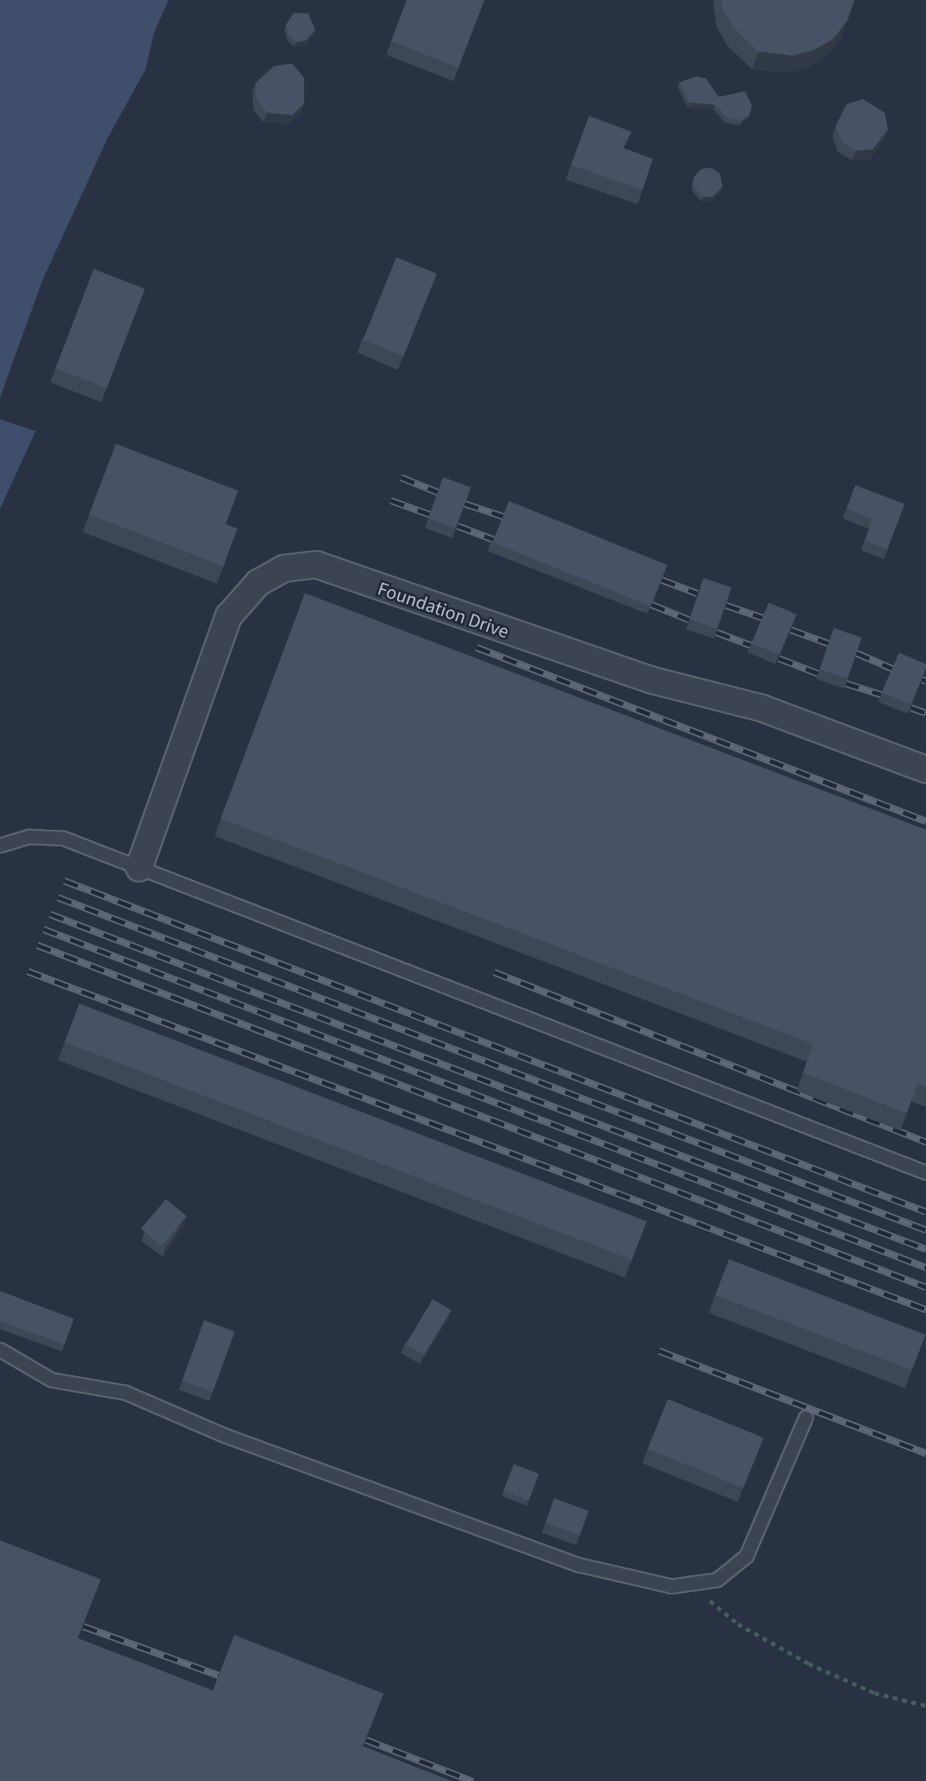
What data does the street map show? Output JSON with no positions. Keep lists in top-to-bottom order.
{
  "streets": {
    "street": ["Foundation Drive"]
  }
}
